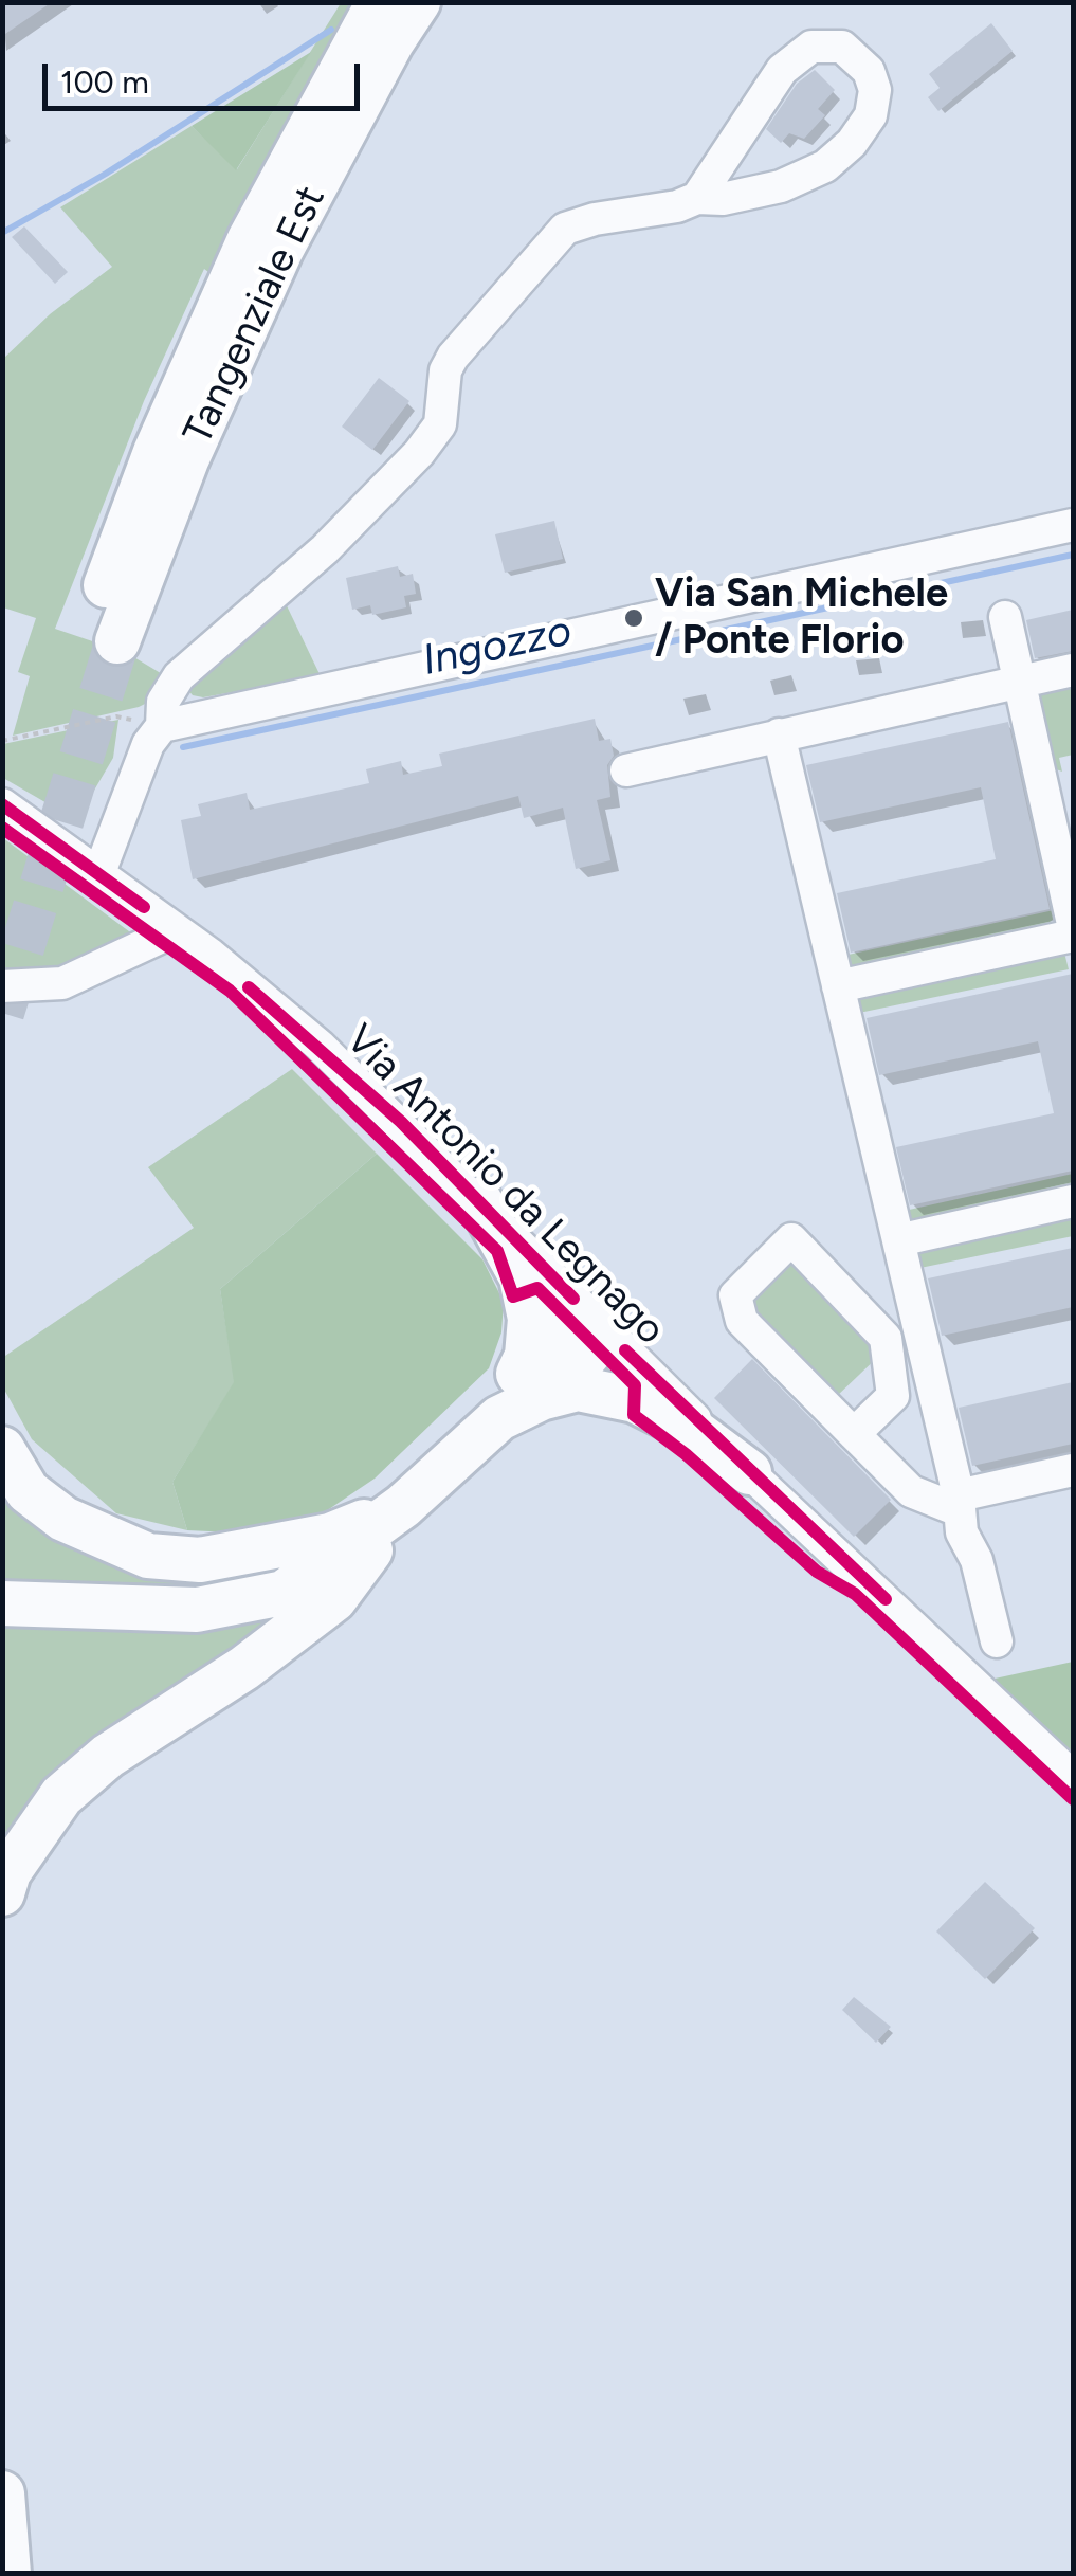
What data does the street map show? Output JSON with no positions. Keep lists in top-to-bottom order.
{
  "streets": {
    "highway": ["Tangenziale Est"],
    "street": ["Via Antonio da Legnago"]
  },
  "water": ["Ingozzo"],
  "places": ["Via San Michele / Ponte Florio"],
  "scale_bar": "100 m"
}
